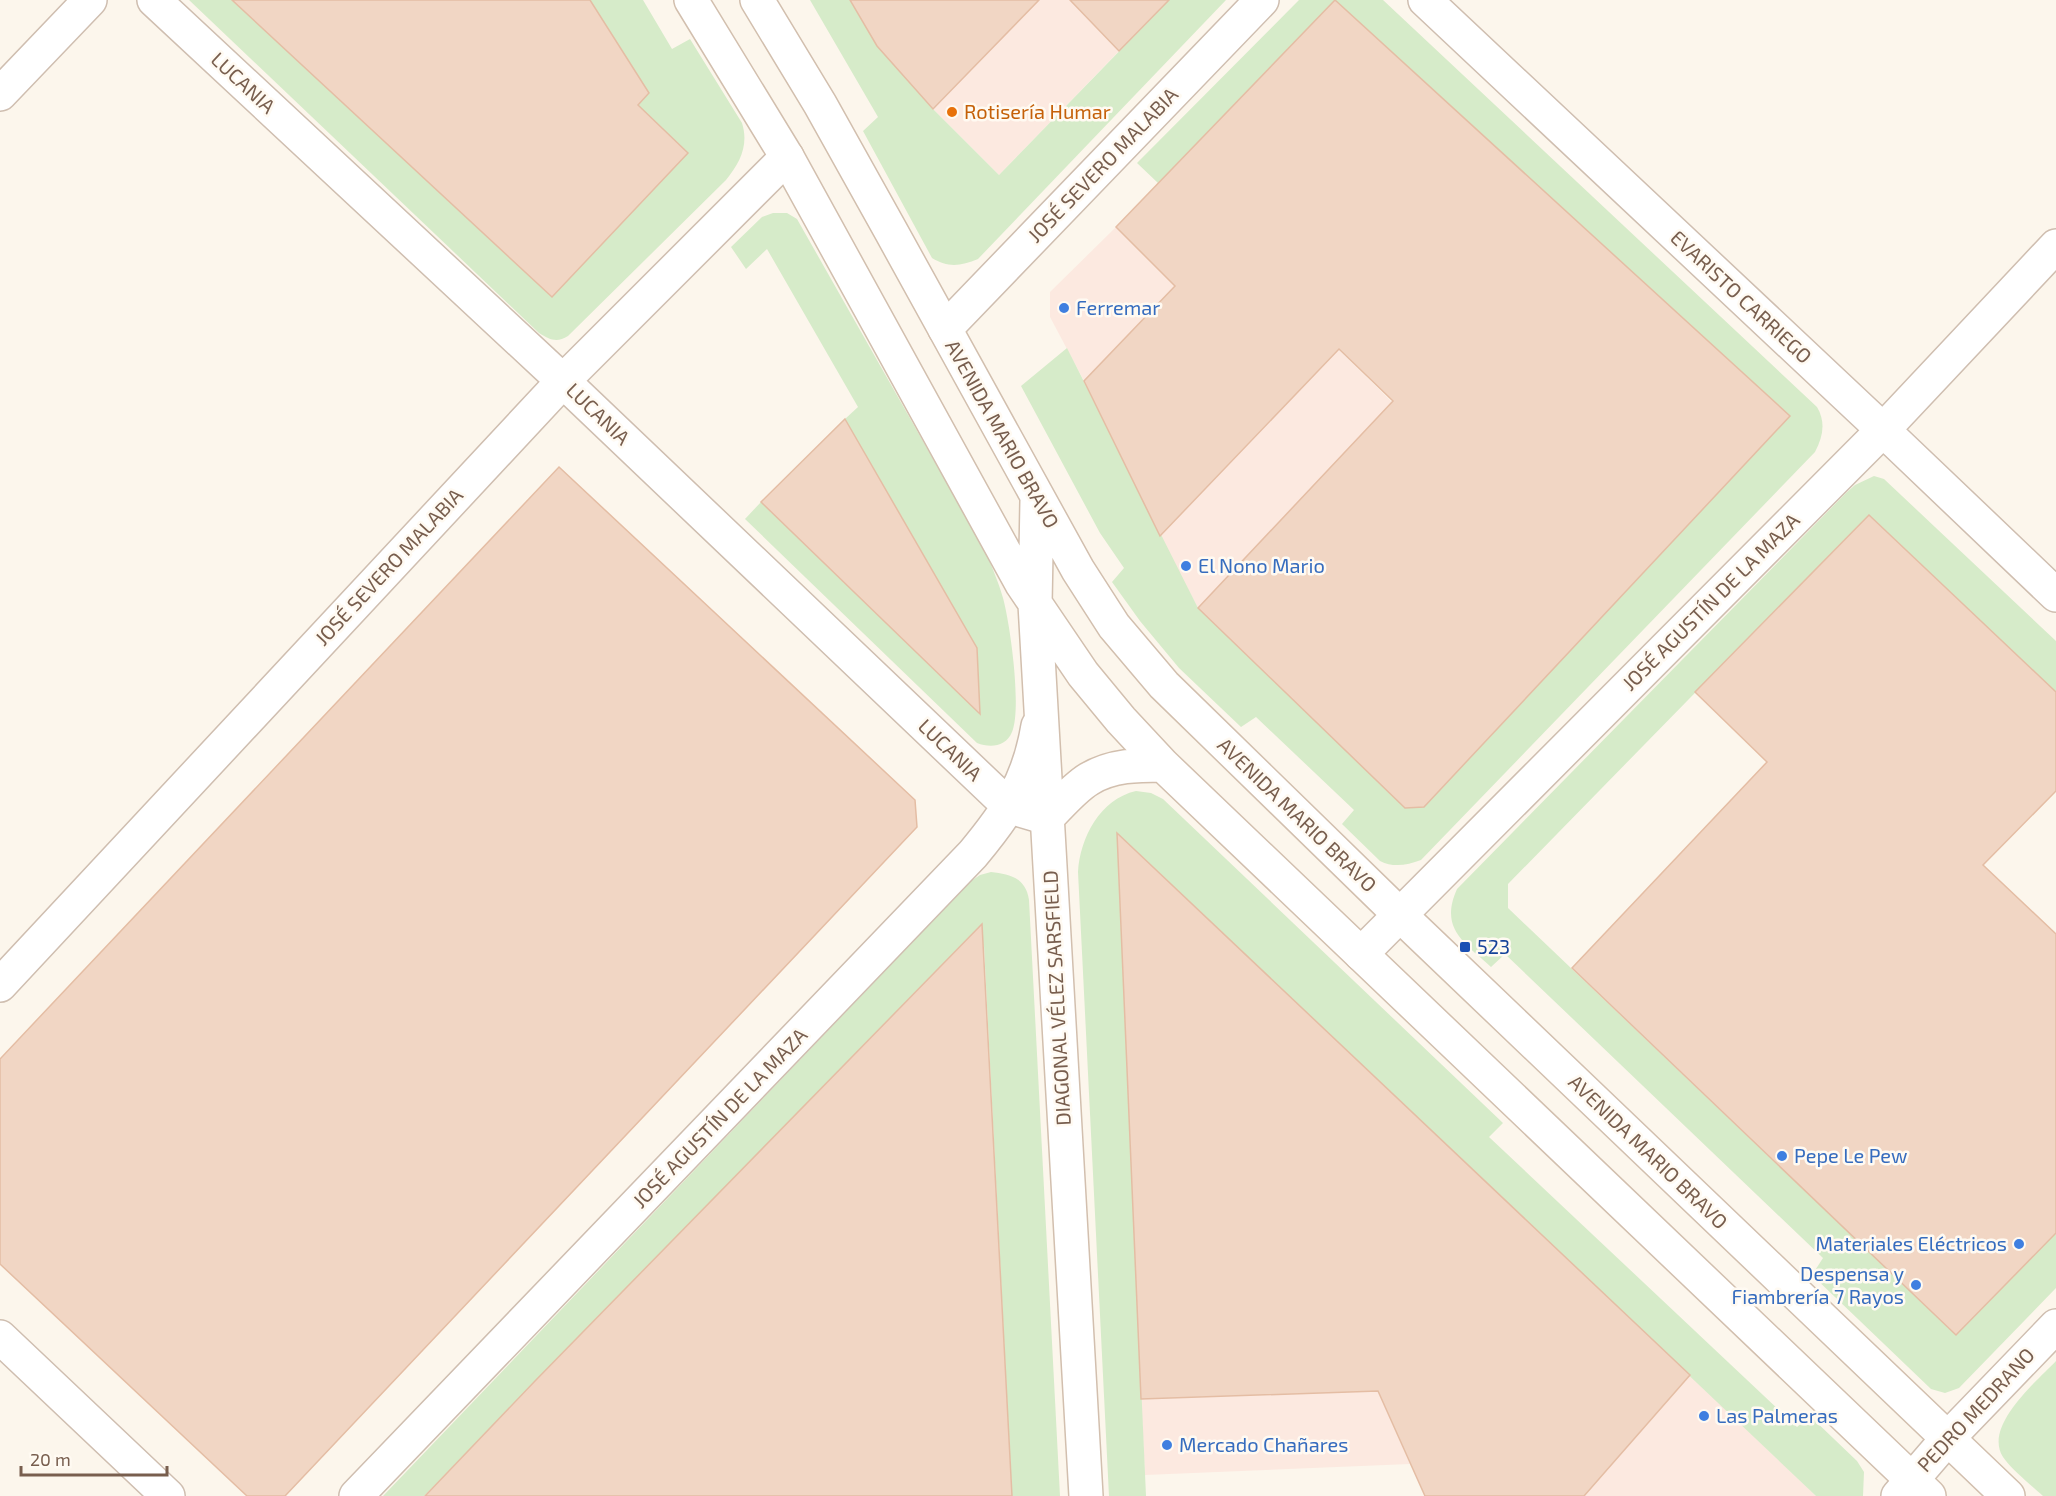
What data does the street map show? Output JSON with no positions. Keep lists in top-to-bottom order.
{
  "streets": {
    "street": [
      "LUCANIA",
      "JOSÉ SEVERO MALABIA",
      "EVARISTO CARRIEGO",
      "AVENIDA MARIO BRAVO",
      "JOSÉ AGUSTÍN DE LA MAZA",
      "DIAGONAL VÉLEZ SARSFIELD",
      "PEDRO MEDRANO"
    ]
  },
  "crossings": [
    ["LUCANIA", "JOSÉ SEVERO MALABIA"],
    ["LUCANIA", "JOSÉ AGUSTÍN DE LA MAZA"],
    ["LUCANIA", "DIAGONAL VÉLEZ SARSFIELD"],
    ["JOSÉ SEVERO MALABIA", "AVENIDA MARIO BRAVO"],
    ["EVARISTO CARRIEGO", "JOSÉ AGUSTÍN DE LA MAZA"],
    ["AVENIDA MARIO BRAVO", "JOSÉ AGUSTÍN DE LA MAZA"],
    ["AVENIDA MARIO BRAVO", "DIAGONAL VÉLEZ SARSFIELD"],
    ["AVENIDA MARIO BRAVO", "PEDRO MEDRANO"],
    ["JOSÉ AGUSTÍN DE LA MAZA", "DIAGONAL VÉLEZ SARSFIELD"]
  ],
  "places": {
    "other": [
      "Rotisería Humar",
      "Ferremar",
      "El Nono Mario",
      "Pepe Le Pew",
      "Materiales Eléctricos",
      "Despensa y Fiambrería 7 Rayos",
      "Las Palmeras",
      "Mercado Chañares"
    ],
    "transit": ["523"]
  },
  "scale_bar": "20 m"
}
